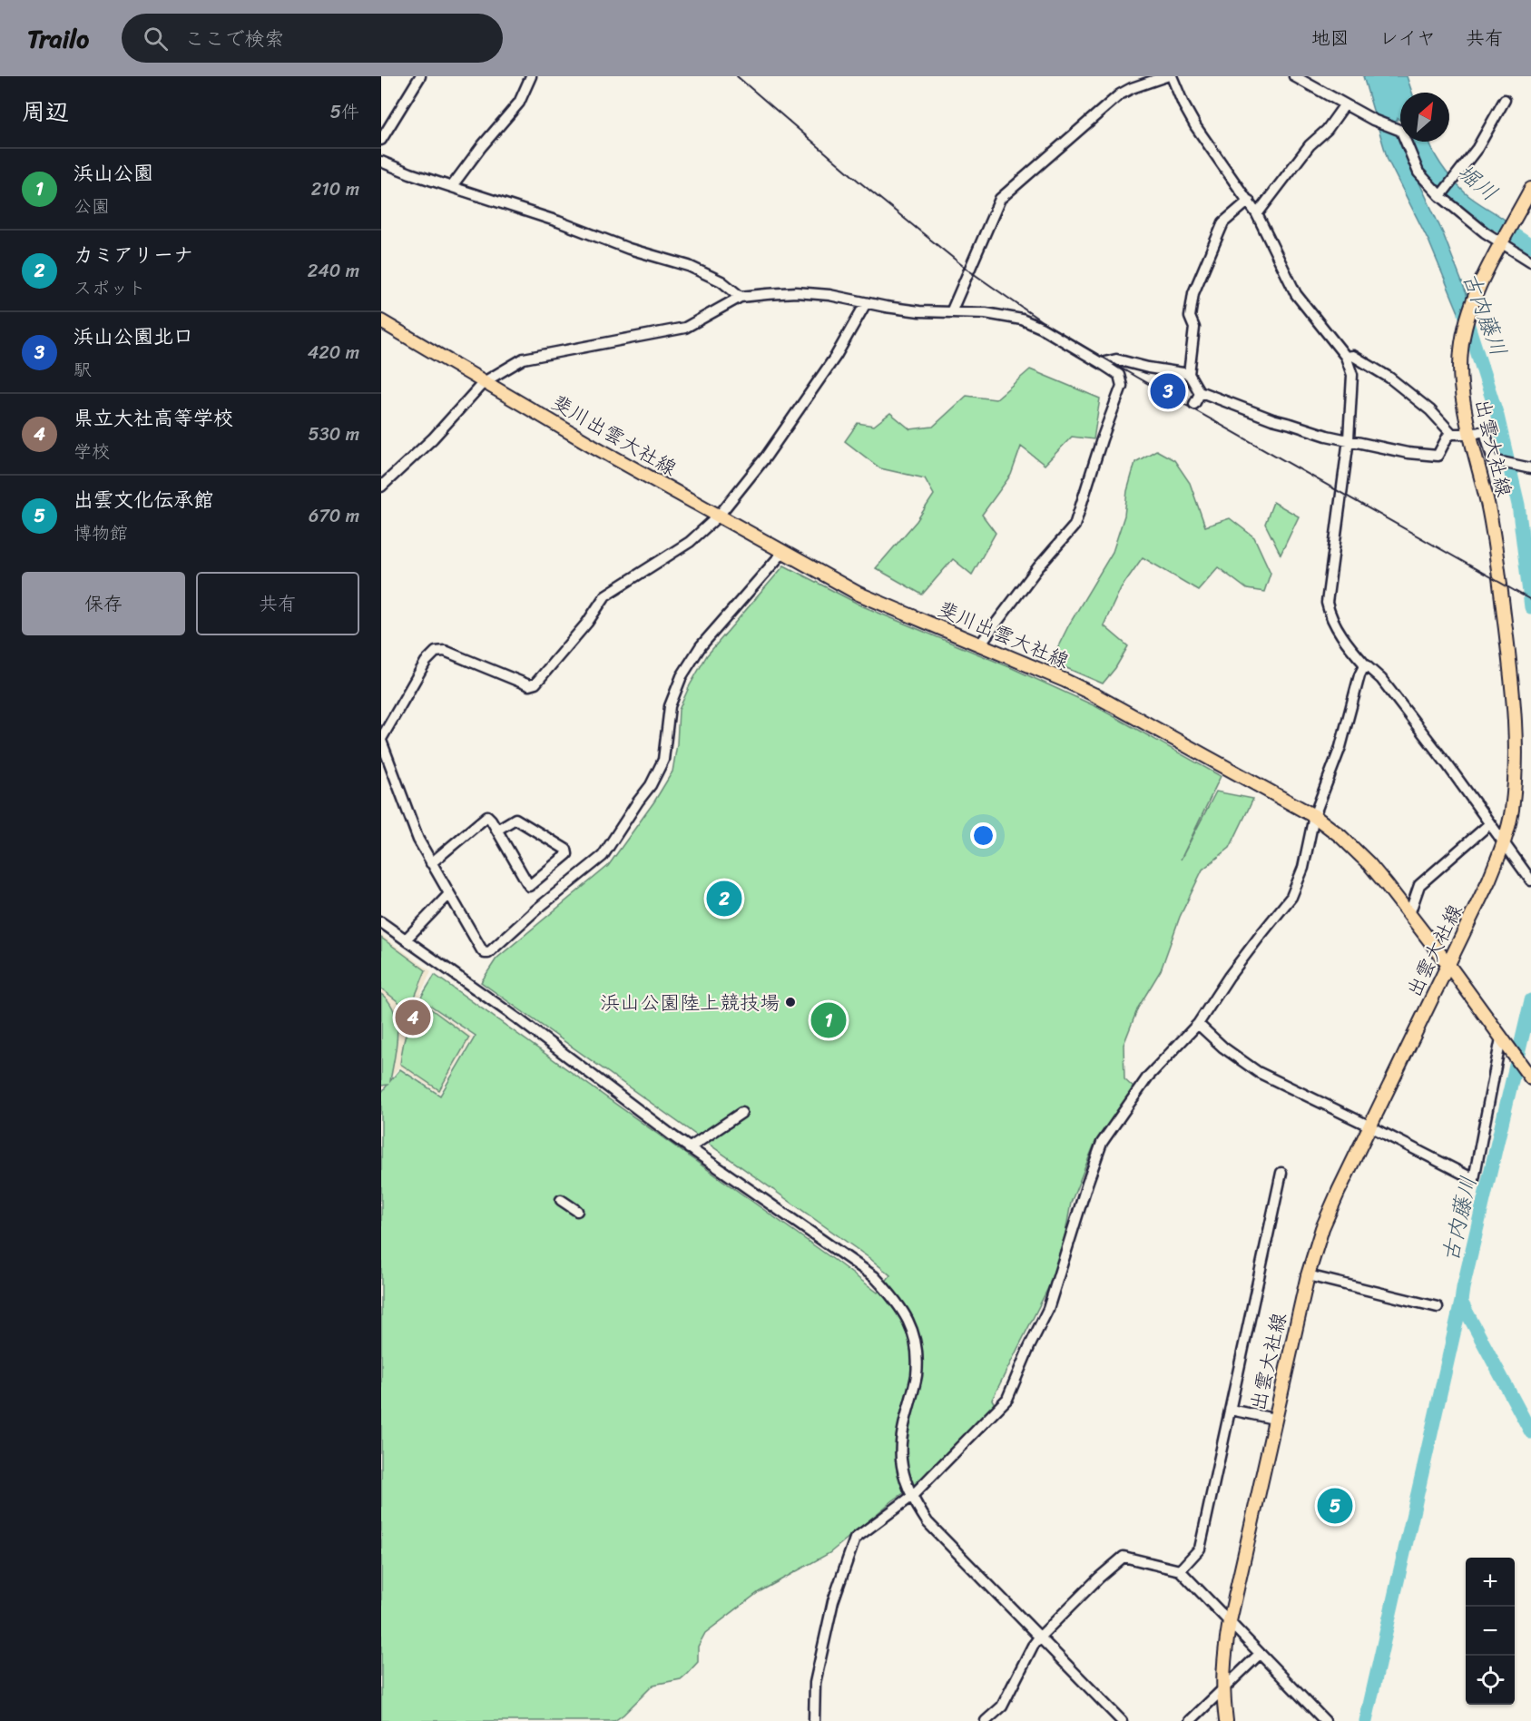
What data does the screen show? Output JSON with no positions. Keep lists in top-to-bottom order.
{
  "streets": {
    "main road": ["斐川出雲大社線", "出雲大社線"]
  },
  "crossings": [
    ["斐川出雲大社線", "出雲大社線"]
  ],
  "water": ["堀川", "古内藤川"],
  "places": ["浜山公園陸上競技場"],
  "north": "top right",
  "page": {
    "header": "Trailo",
    "search": "ここで検索",
    "nav": ["地図", "レイヤ", "共有"],
    "heading": ["周辺", "5件"],
    "list": [
      {
        "mark": "1",
        "name": "浜山公園",
        "note": "公園",
        "value": "210 m"
      },
      {
        "mark": "2",
        "name": "カミアリーナ",
        "note": "スポット",
        "value": "240 m"
      },
      {
        "mark": "3",
        "name": "浜山公園北口",
        "note": "駅",
        "value": "420 m"
      },
      {
        "mark": "4",
        "name": "県立大社高等学校",
        "note": "学校",
        "value": "530 m"
      },
      {
        "mark": "5",
        "name": "出雲文化伝承館",
        "note": "博物館",
        "value": "670 m"
      }
    ],
    "pins": [
      "3",
      "2",
      "4",
      "1",
      "5"
    ],
    "buttons": ["保存", "共有"],
    "map_buttons": ["+", "−"]
  }
}
